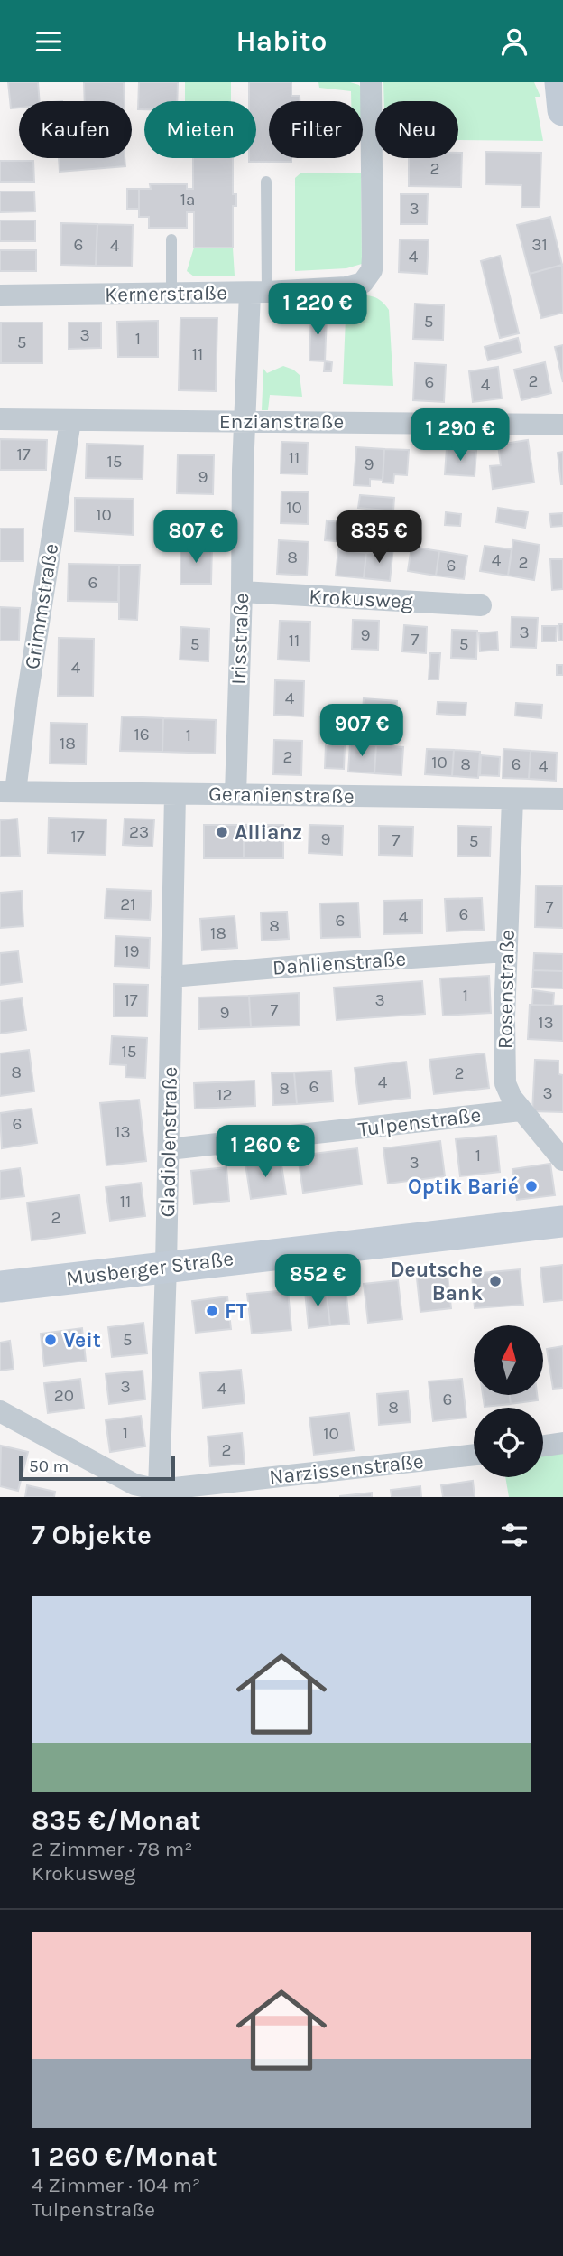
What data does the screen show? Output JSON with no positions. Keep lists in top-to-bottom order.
{
  "streets": {
    "main road": ["Musberger Straße"],
    "street": [
      "Kernerstraße",
      "Enzianstraße",
      "Krokusweg",
      "Grimmstraße",
      "Irisstraße",
      "Geranienstraße",
      "Dahlienstraße",
      "Rosenstraße",
      "Tulpenstraße",
      "Gladiolenstraße",
      "Narzissenstraße"
    ]
  },
  "crossings": [
    ["Kernerstraße", "Irisstraße"],
    ["Enzianstraße", "Grimmstraße"],
    ["Enzianstraße", "Irisstraße"],
    ["Krokusweg", "Irisstraße"],
    ["Grimmstraße", "Geranienstraße"],
    ["Irisstraße", "Geranienstraße"],
    ["Geranienstraße", "Rosenstraße"],
    ["Geranienstraße", "Gladiolenstraße"],
    ["Dahlienstraße", "Rosenstraße"],
    ["Dahlienstraße", "Gladiolenstraße"],
    ["Rosenstraße", "Tulpenstraße"],
    ["Tulpenstraße", "Gladiolenstraße"],
    ["Gladiolenstraße", "Musberger Straße"],
    ["Gladiolenstraße", "Narzissenstraße"]
  ],
  "places": [
    "Allianz",
    "Optik Barié",
    "Deutsche Bank",
    "FT",
    "Veit"
  ],
  "house_numbers": [
    "2",
    "1a",
    "3",
    "6",
    "31",
    "4",
    "4",
    "5",
    "3",
    "1",
    "5",
    "11",
    "2",
    "6",
    "4",
    "17",
    "11",
    "15",
    "9",
    "9",
    "10",
    "10",
    "8",
    "4",
    "2",
    "6",
    "6",
    "3",
    "9",
    "7",
    "11",
    "5",
    "5",
    "4",
    "4",
    "16",
    "1",
    "18",
    "2",
    "10",
    "8",
    "6",
    "4",
    "23",
    "17",
    "9",
    "7",
    "5",
    "21",
    "7",
    "6",
    "4",
    "6",
    "8",
    "18",
    "19",
    "1",
    "17",
    "3",
    "7",
    "9",
    "13",
    "15",
    "8",
    "2",
    "4",
    "6",
    "8",
    "3",
    "12",
    "6",
    "13",
    "1",
    "3",
    "11",
    "2",
    "5",
    "3",
    "4",
    "20",
    "6",
    "8",
    "1",
    "10",
    "2"
  ],
  "scale_bar": "50 m",
  "north": "top",
  "page": {
    "header": "Habito",
    "chip": [
      "Kaufen",
      "Mieten",
      "Filter",
      "Neu"
    ],
    "price": [
      "1 220 €",
      "1 290 €",
      "807 €",
      "835 €",
      "907 €",
      "1 260 €",
      "852 €"
    ],
    "scale": "50 m",
    "heading": "7 Objekte",
    "list": [
      {
        "name": "835 €/Monat",
        "note": "2 Zimmer · 78 m² · Krokusweg"
      },
      {
        "name": "1 260 €/Monat",
        "note": "4 Zimmer · 104 m² · Tulpenstraße"
      }
    ]
  }
}
